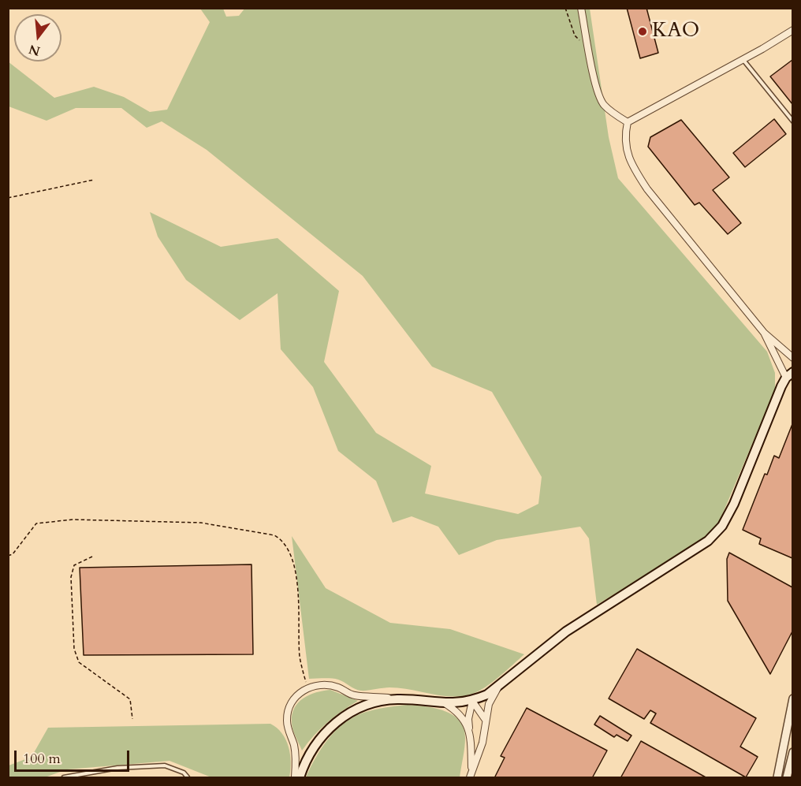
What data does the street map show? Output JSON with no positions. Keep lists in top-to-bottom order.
{
  "places": ["KAO"],
  "scale_bar": "100 m",
  "north": "bottom"
}
